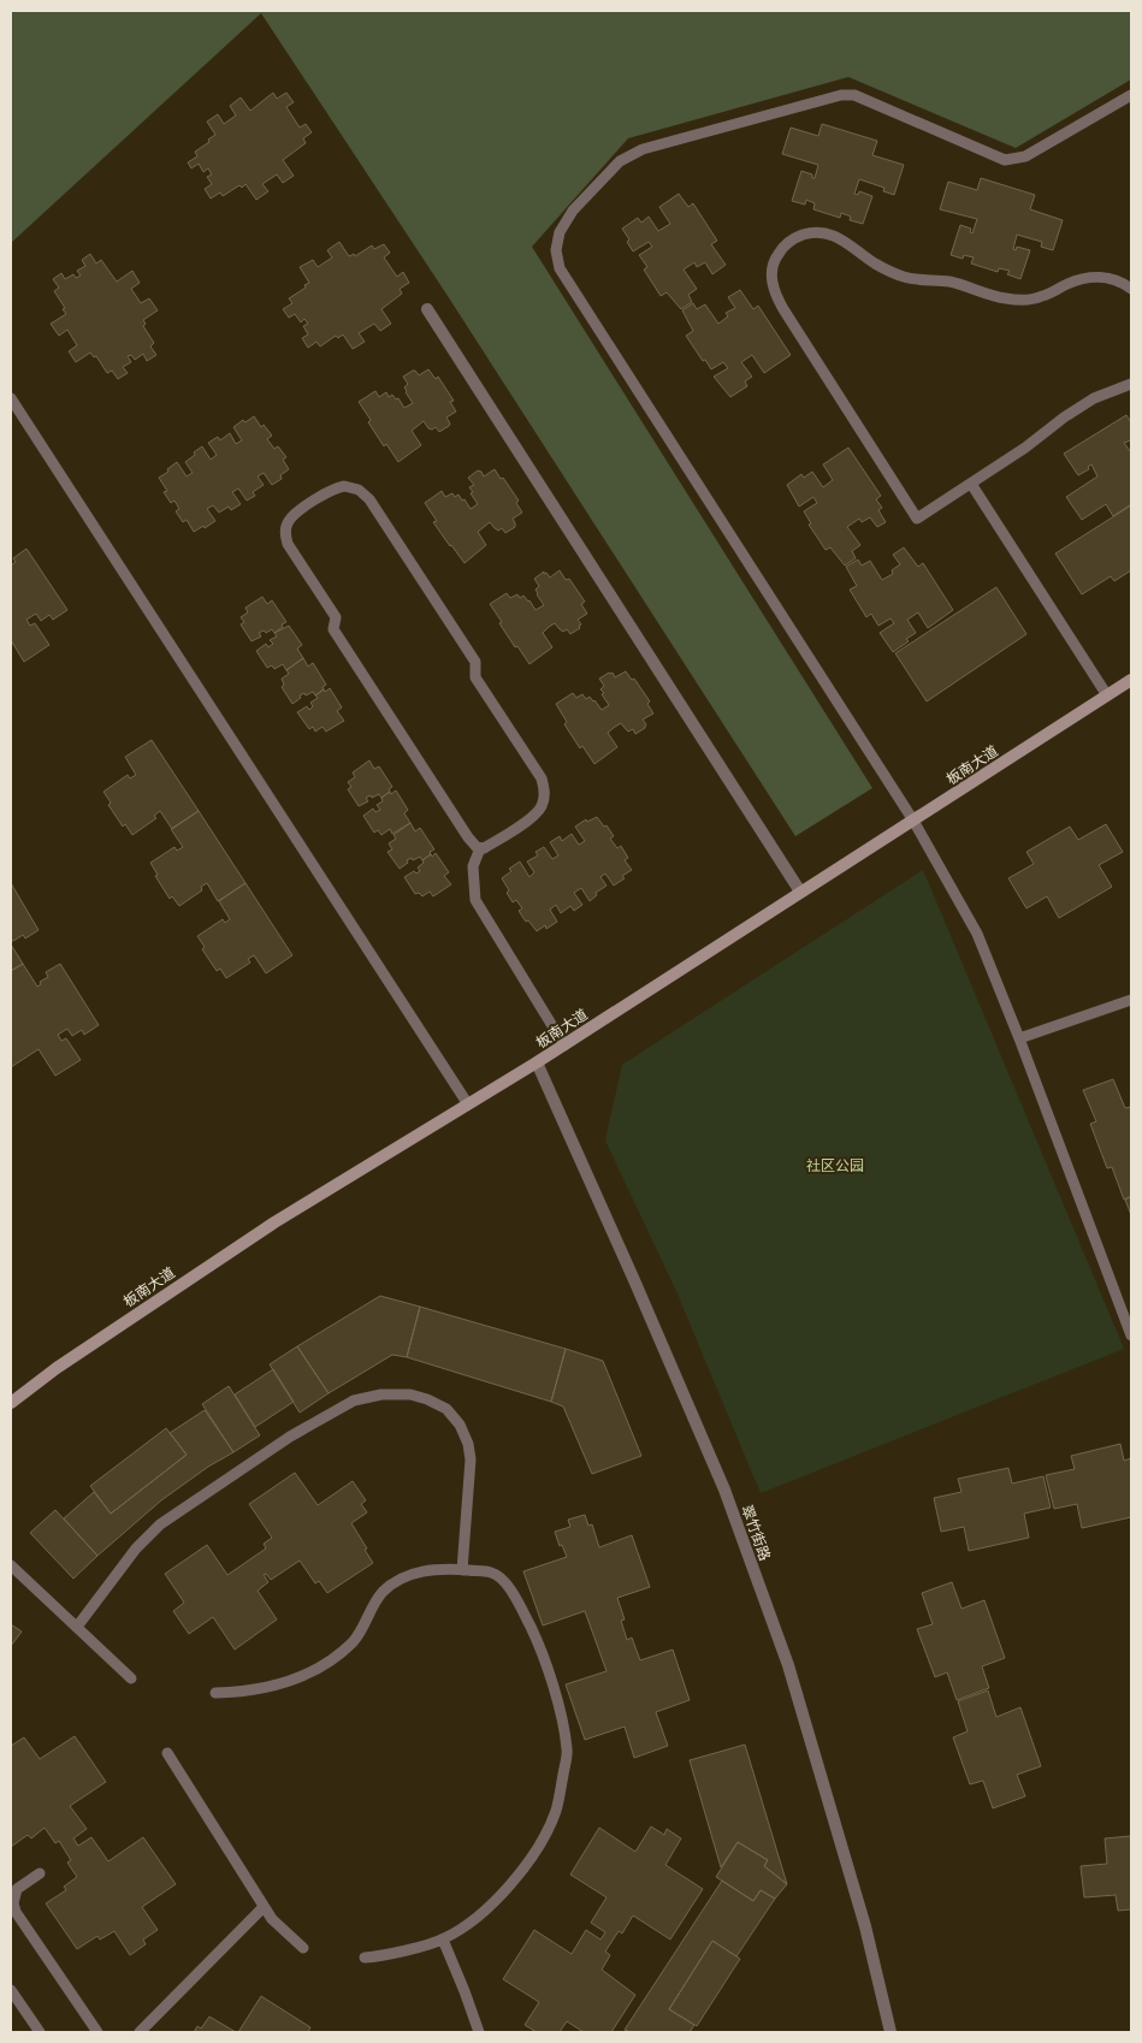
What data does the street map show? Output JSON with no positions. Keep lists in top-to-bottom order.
{
  "streets": {
    "main road": ["板南大道"],
    "street": ["翠竹街路"]
  },
  "crossings": [
    ["板南大道", "翠竹街路"]
  ],
  "parks": ["社区公园"]
}
